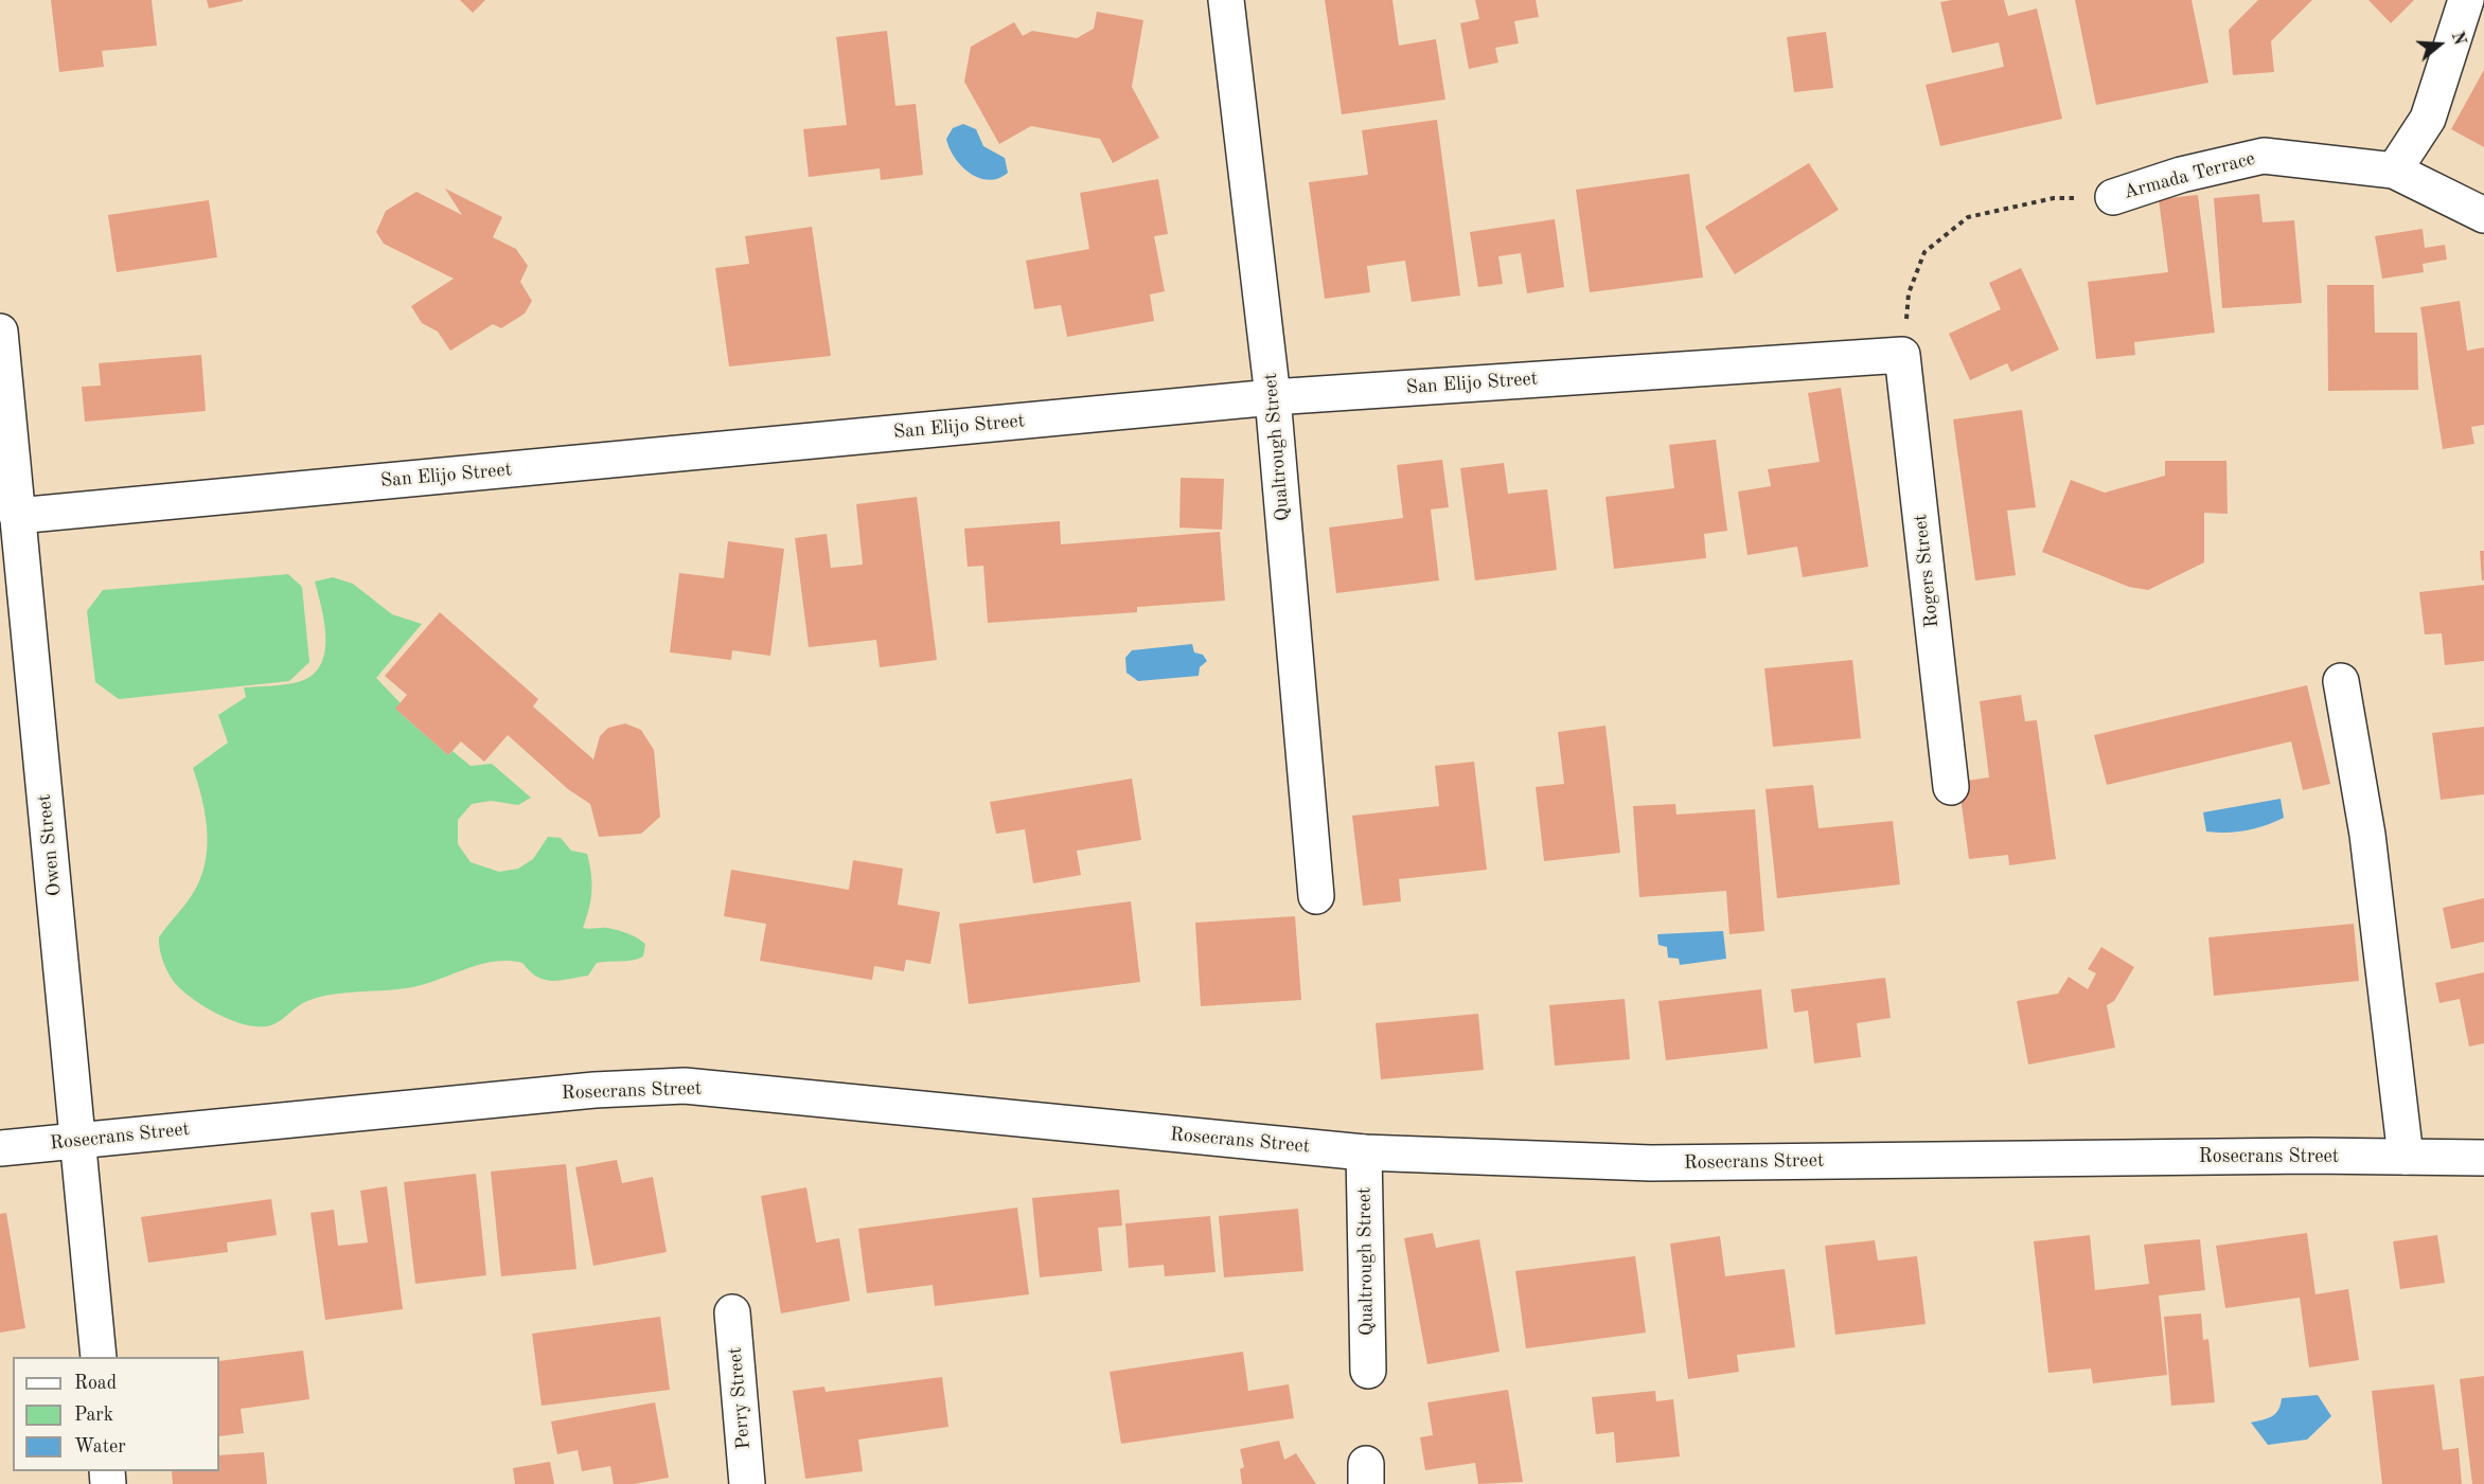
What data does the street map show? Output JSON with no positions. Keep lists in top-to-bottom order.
{
  "streets": {
    "street": [
      "Armada Terrace",
      "San Elijo Street",
      "Qualtrough Street",
      "Rogers Street",
      "Owen Street",
      "Rosecrans Street",
      "Perry Street"
    ]
  },
  "crossings": [
    ["San Elijo Street", "Qualtrough Street"],
    ["San Elijo Street", "Rogers Street"],
    ["San Elijo Street", "Owen Street"],
    ["Qualtrough Street", "Rosecrans Street"],
    ["Owen Street", "Rosecrans Street"]
  ],
  "legend": ["Road", "Park", "Water"],
  "north": "right"
}
